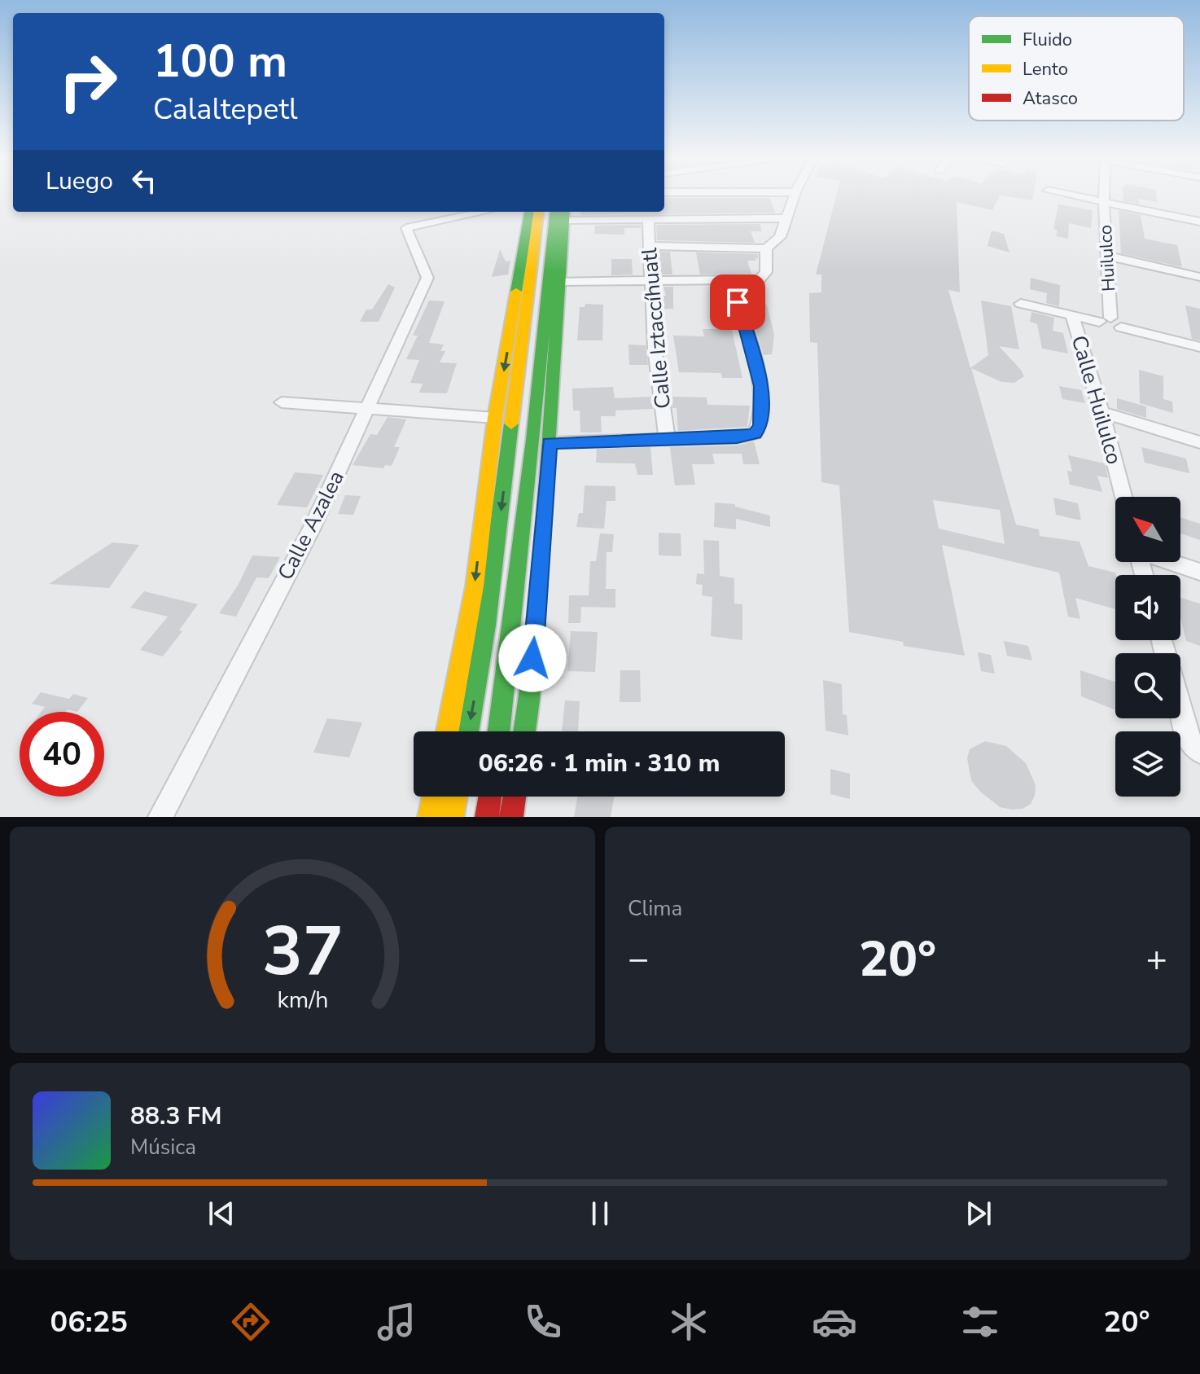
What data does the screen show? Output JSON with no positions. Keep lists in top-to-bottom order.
{
  "streets": {
    "street": [
      "Huilulco",
      "Calle Iztaccíhuatl",
      "Calle Huilulco",
      "Calle Azalea"
    ]
  },
  "crossings": [
    ["Huilulco", "Calle Huilulco"]
  ],
  "legend": ["Fluido", "Lento", "Atasco"],
  "north": "top left",
  "page": {
    "turn": ["100 m", "Calaltepetl"],
    "then": "Luego",
    "limit": "40",
    "trip": "06:26 · 1 min · 310 m",
    "tile": "Clima",
    "heat": ["−", "20°", "+"],
    "song": ["88.3 FM", "Música"],
    "tabs": ["06:25", "20°"],
    "gauge": ["37", "km/h"]
  }
}
